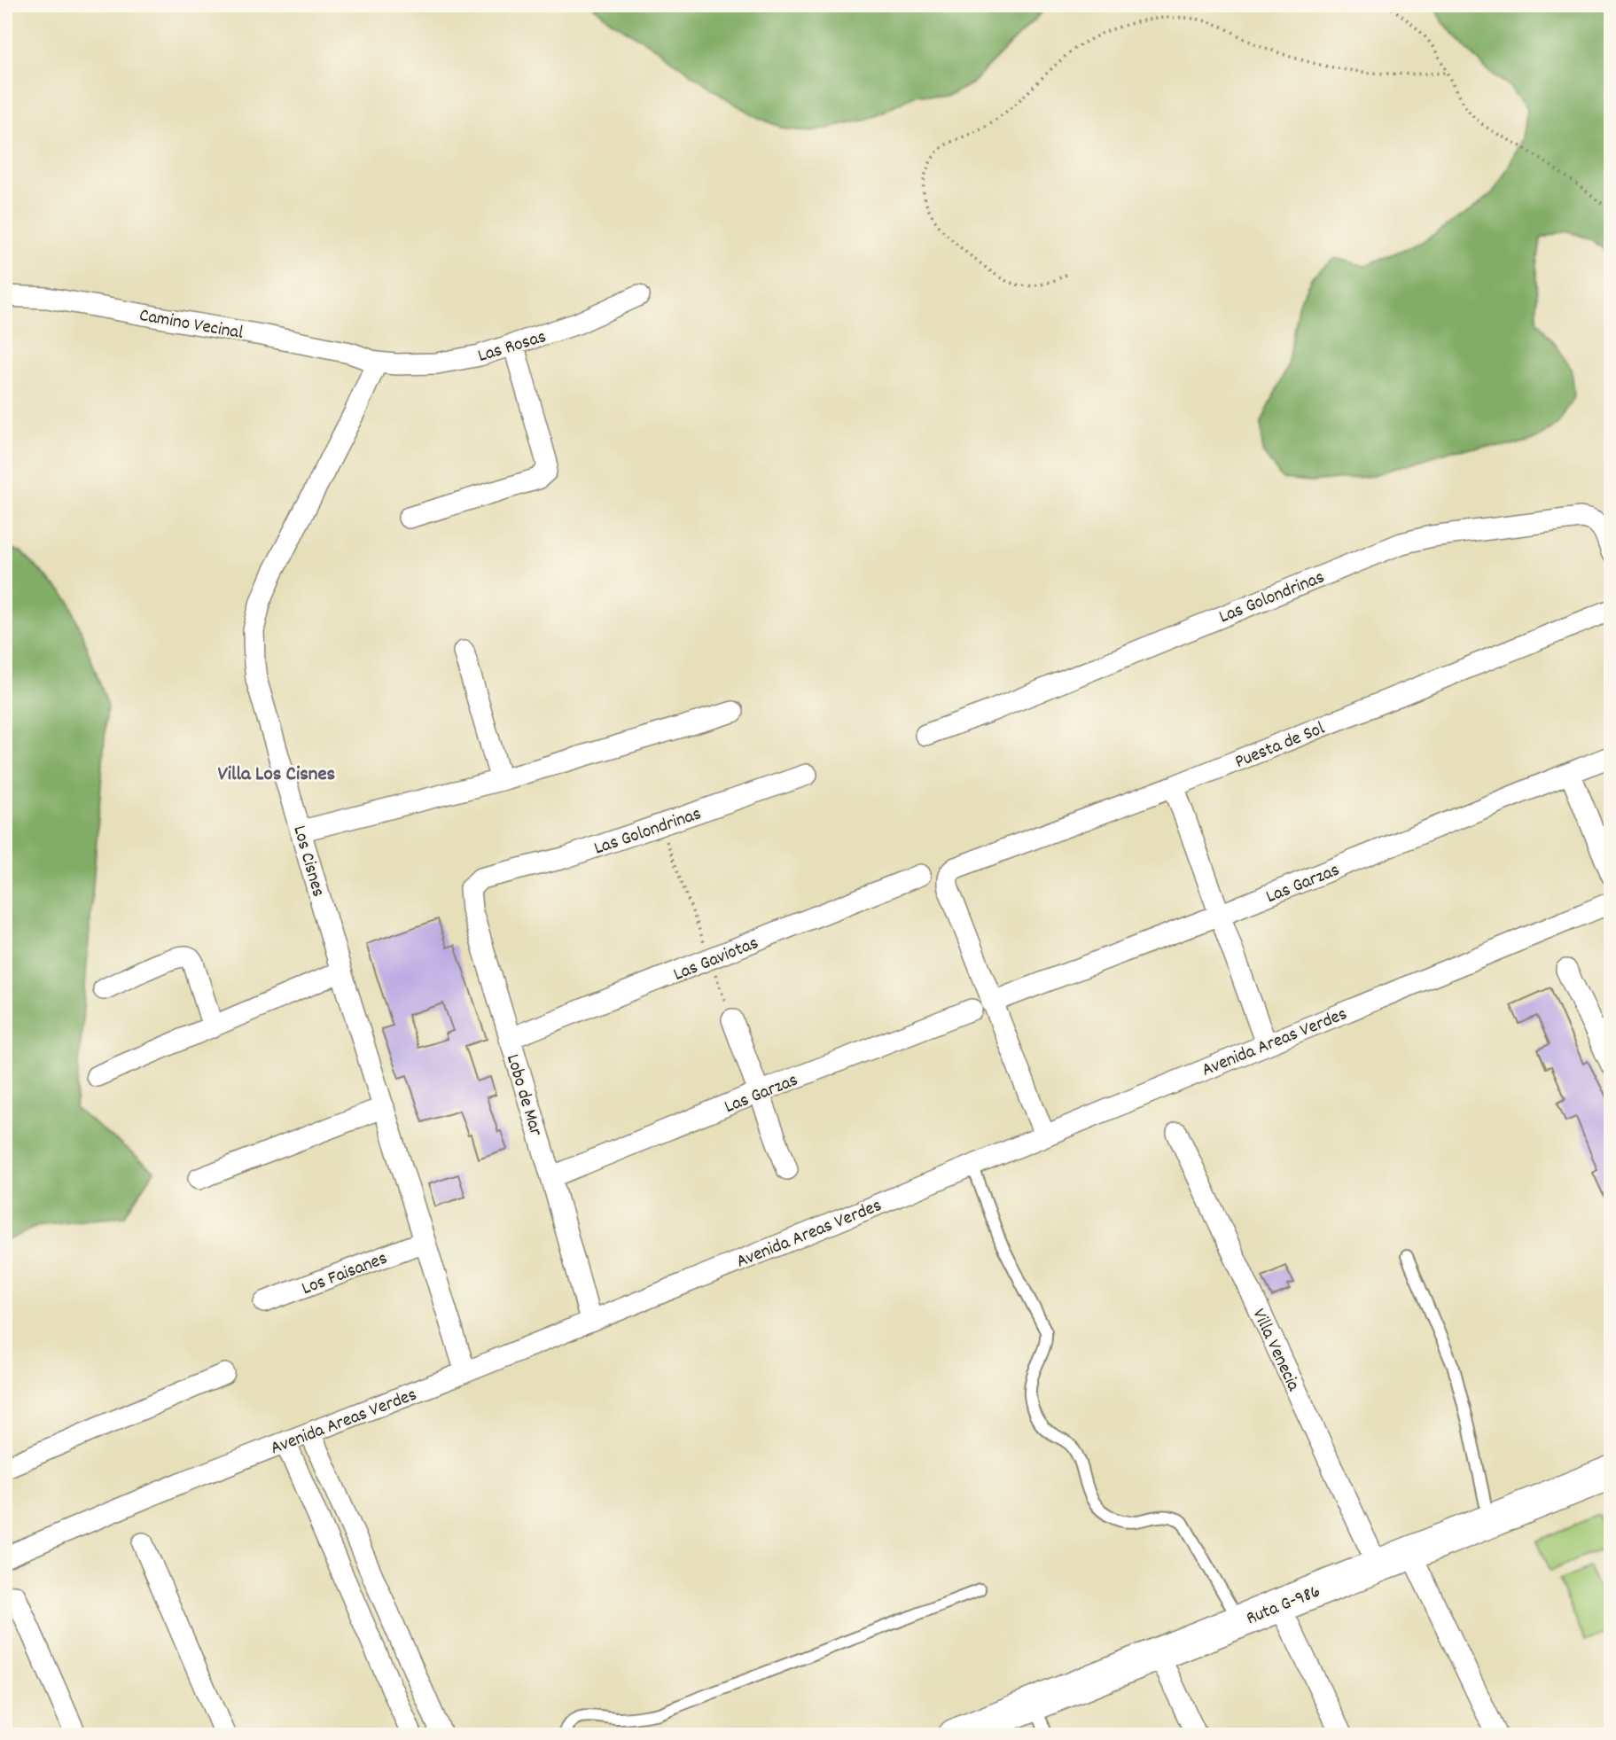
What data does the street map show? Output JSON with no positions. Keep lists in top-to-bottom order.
{
  "streets": {
    "main road": ["Ruta G-986"],
    "street": [
      "Camino Vecinal",
      "Las Rosas",
      "Las Golondrinas",
      "Puesta de Sol",
      "Los Cisnes",
      "Las Garzas",
      "Las Gaviotas",
      "Avenida Areas Verdes",
      "Lobo de Mar",
      "Los Faisanes",
      "Villa Venecia"
    ]
  },
  "crossings": [
    ["Camino Vecinal", "Las Rosas"],
    ["Camino Vecinal", "Los Cisnes"],
    ["Las Rosas", "Los Cisnes"],
    ["Las Golondrinas", "Lobo de Mar"],
    ["Puesta de Sol", "Las Garzas"],
    ["Los Cisnes", "Avenida Areas Verdes"],
    ["Los Cisnes", "Los Faisanes"],
    ["Las Garzas", "Lobo de Mar"],
    ["Las Gaviotas", "Lobo de Mar"],
    ["Avenida Areas Verdes", "Lobo de Mar"],
    ["Villa Venecia", "Ruta G-986"]
  ],
  "districts": ["Villa Los Cisnes"]
}
